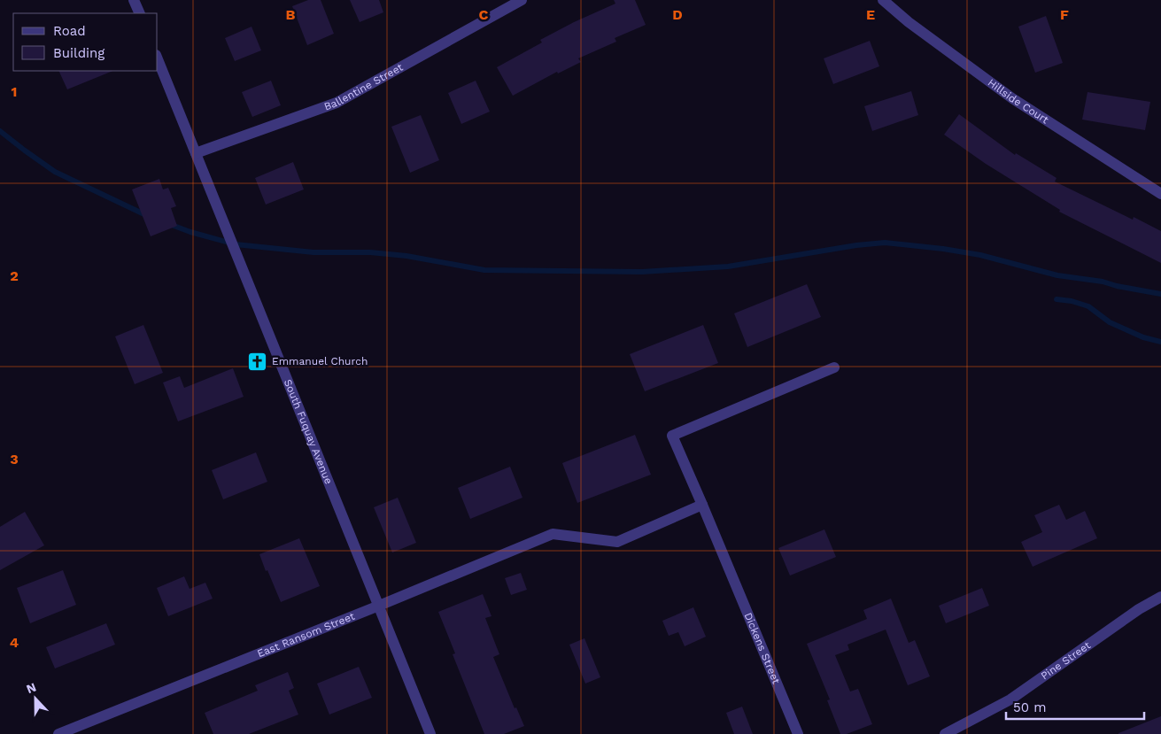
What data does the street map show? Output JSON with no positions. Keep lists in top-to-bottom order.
{
  "streets": {
    "street": [
      "Ballentine Street",
      "Hillside Court",
      "South Fuquay Avenue",
      "East Ransom Street",
      "Dickens Street",
      "Pine Street"
    ]
  },
  "crossings": [
    ["Ballentine Street", "South Fuquay Avenue"],
    ["South Fuquay Avenue", "East Ransom Street"],
    ["East Ransom Street", "Dickens Street"]
  ],
  "places": {
    "church": ["Emmanuel Church"]
  },
  "legend": ["Road", "Building"],
  "scale_bar": "50 m",
  "north": "top",
  "grid": {
    "columns": [
      "B",
      "C",
      "D",
      "E",
      "F"
    ],
    "rows": [
      "1",
      "2",
      "3",
      "4"
    ]
  }
}
